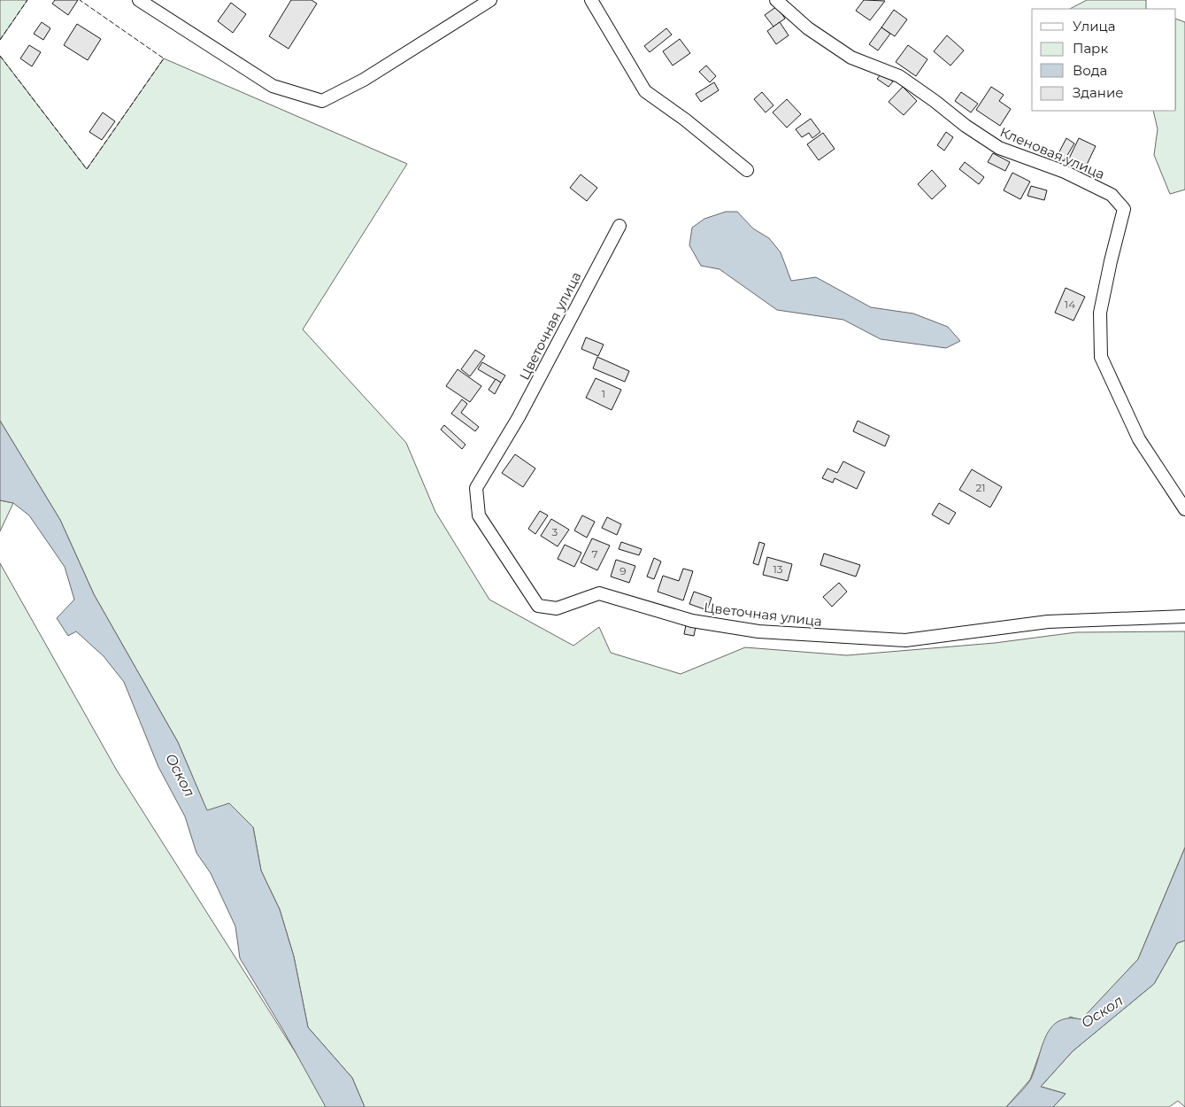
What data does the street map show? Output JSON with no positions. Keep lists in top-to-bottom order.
{
  "streets": {
    "street": ["Кленовая улица", "Цветочная улица"]
  },
  "water": ["Оскол"],
  "house_numbers": [
    "14",
    "1",
    "21",
    "3",
    "7",
    "13",
    "9"
  ],
  "legend": [
    "Улица",
    "Парк",
    "Вода",
    "Здание"
  ]
}
